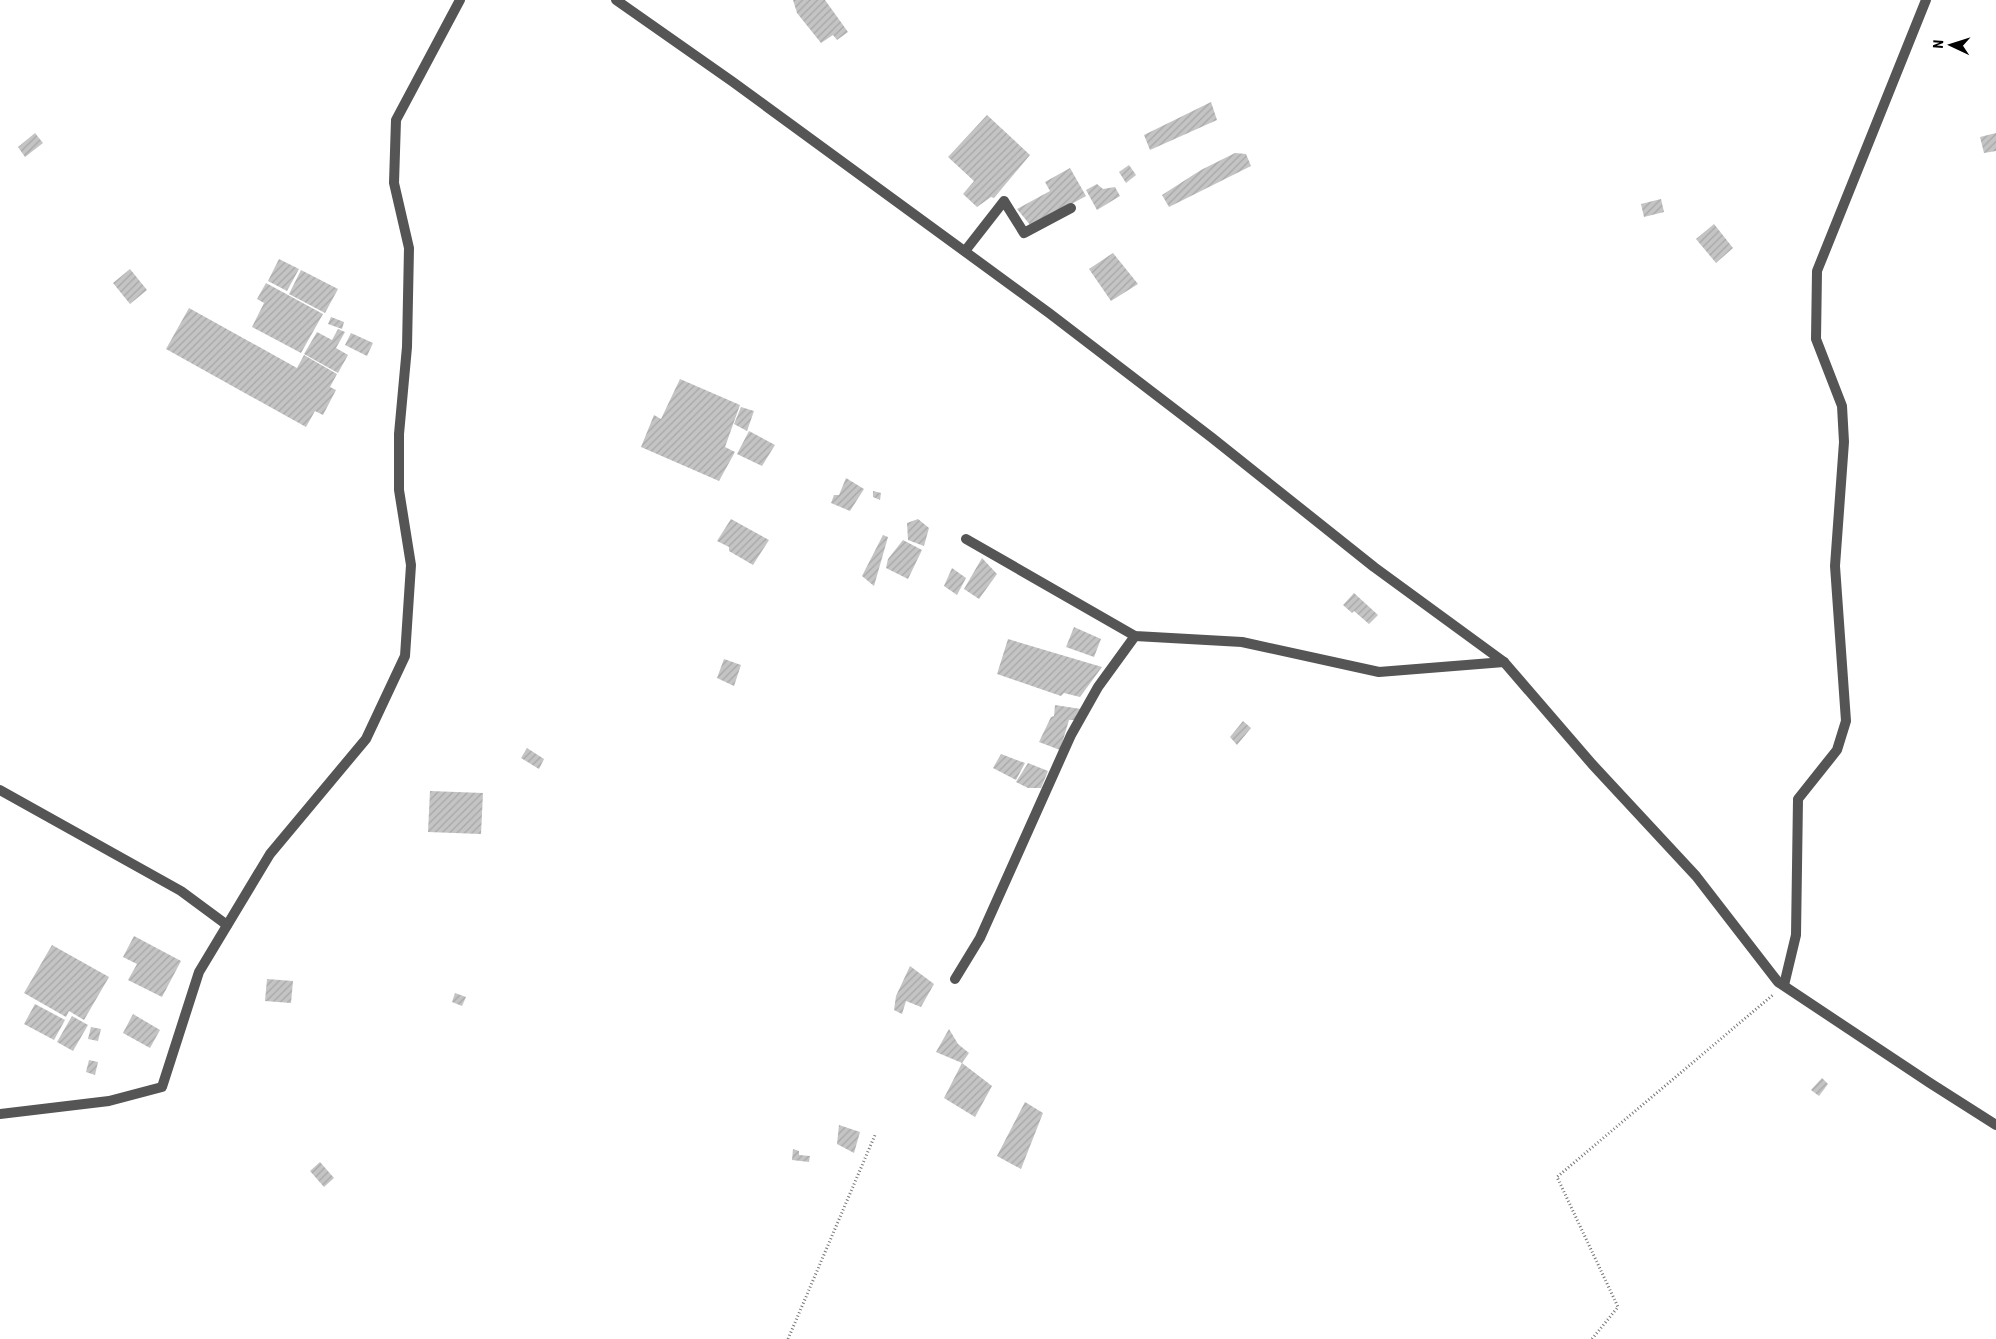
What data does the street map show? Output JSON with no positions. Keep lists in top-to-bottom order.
{
  "north": "left"
}
